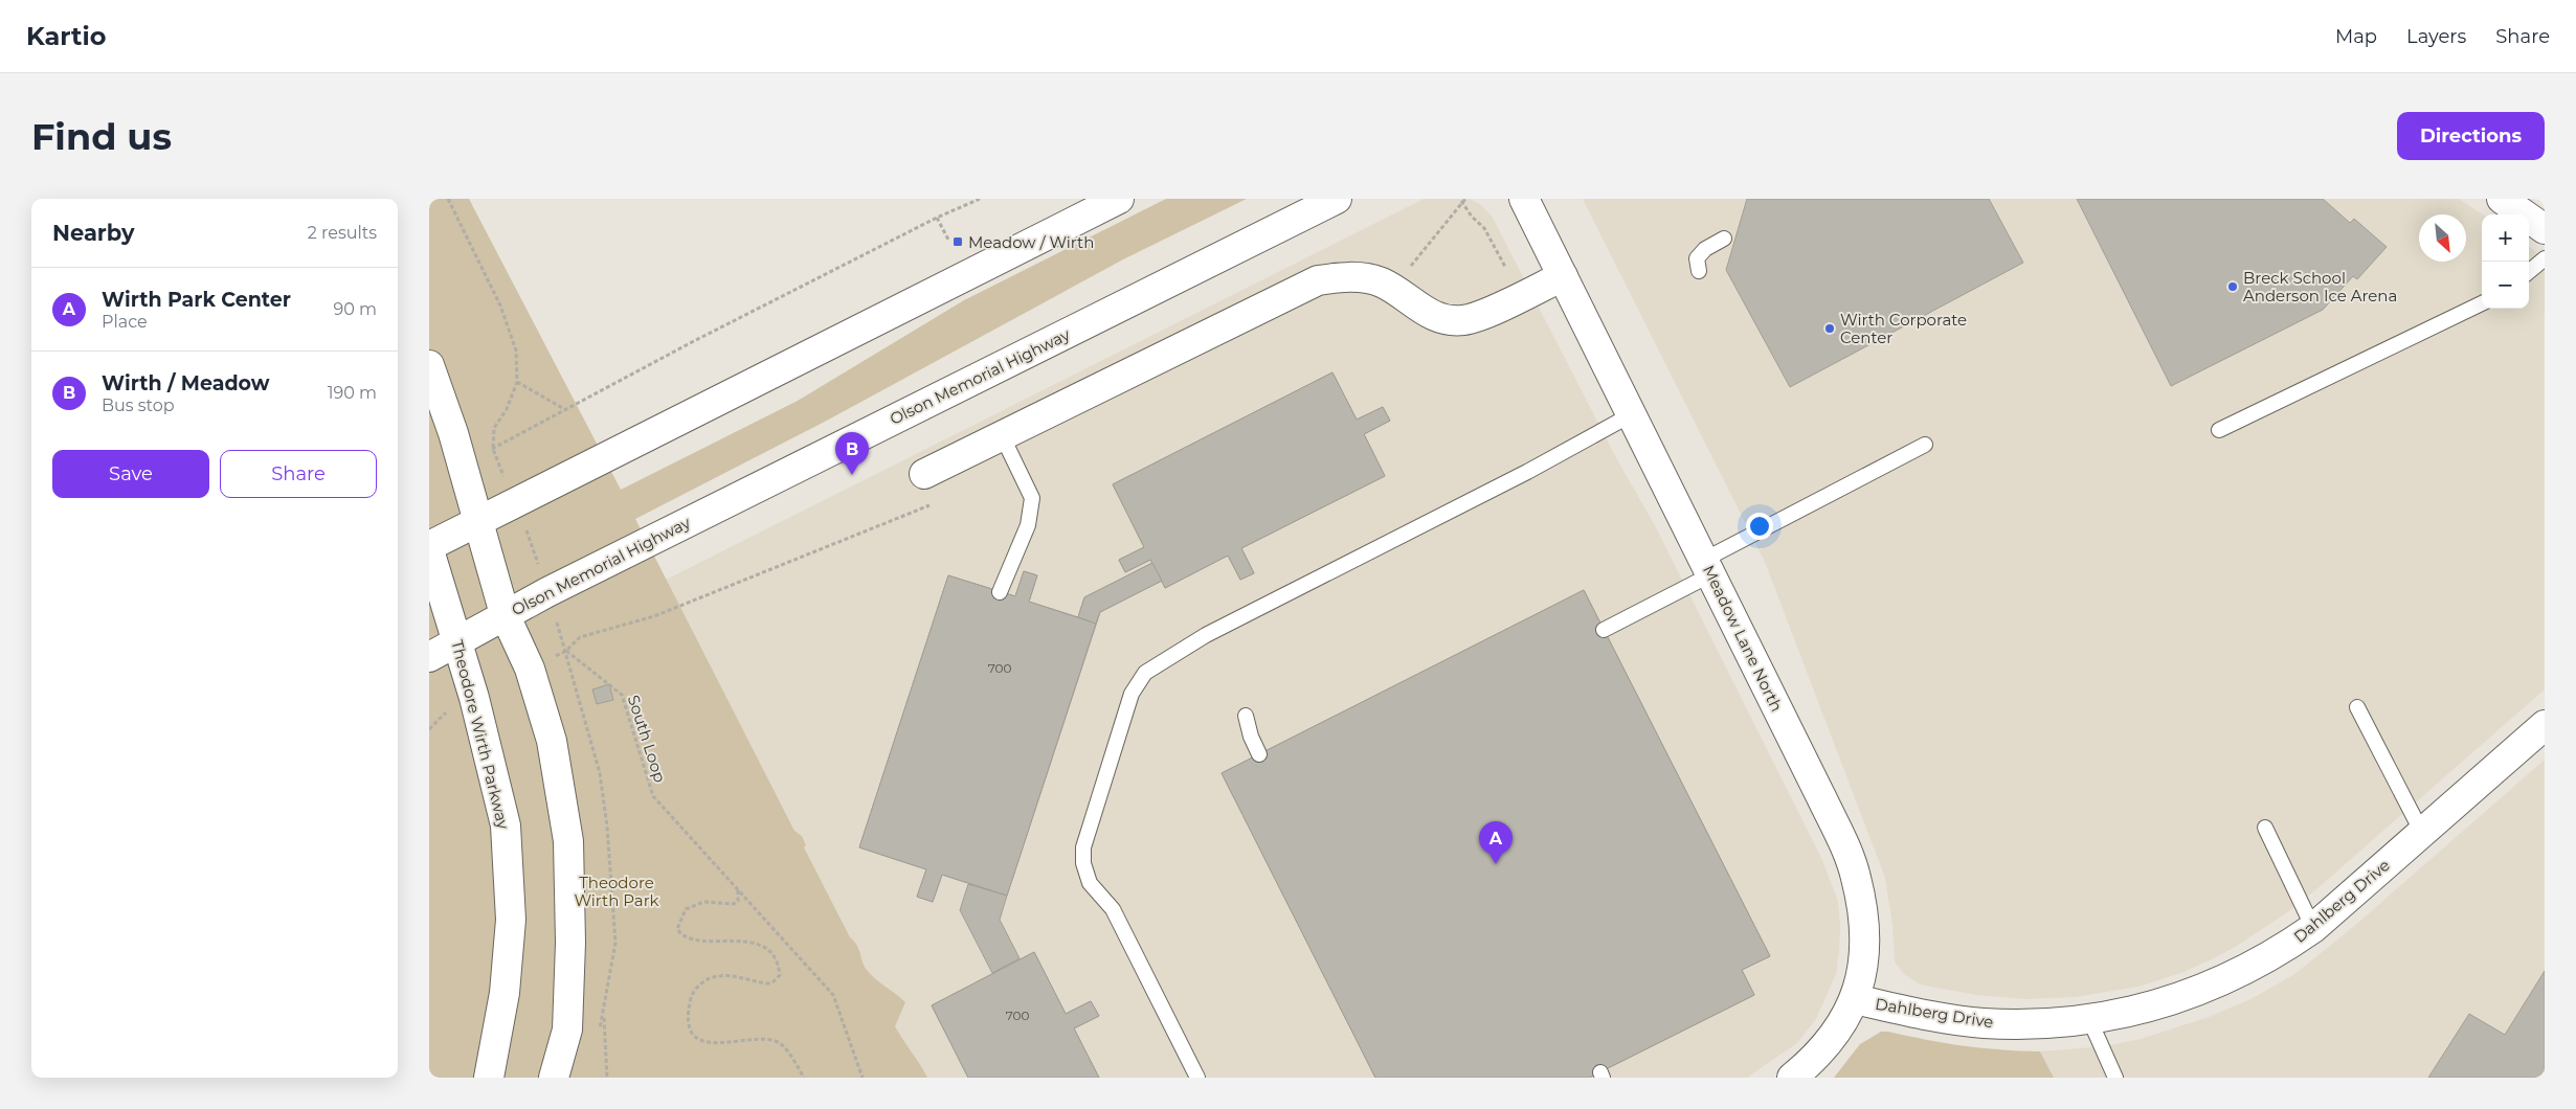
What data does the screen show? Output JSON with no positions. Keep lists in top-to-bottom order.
{
  "streets": {
    "street": [
      "Olson Memorial Highway",
      "Meadow Lane North",
      "Theodore Wirth Parkway",
      "Dahlberg Drive"
    ],
    "path": ["South Loop"]
  },
  "crossings": [
    ["Olson Memorial Highway", "Theodore Wirth Parkway"],
    ["Olson Memorial Highway", "South Loop"],
    ["Meadow Lane North", "Dahlberg Drive"]
  ],
  "parks": ["Theodore Wirth Park"],
  "places": {
    "transit": ["Meadow / Wirth"],
    "other": ["Breck School Anderson Ice Arena", "Wirth Corporate Center"]
  },
  "house_numbers": ["700", "700"],
  "north": "bottom right",
  "page": {
    "header": "Kartio",
    "nav": ["Map", "Layers", "Share"],
    "buttons": [
      "Directions",
      ["Save", "Share"]
    ],
    "title": "Find us",
    "heading": ["Nearby", "2 results"],
    "map_buttons": ["+", "−"],
    "list": [
      {
        "mark": "A",
        "name": "Wirth Park Center",
        "note": "Place",
        "value": "90 m"
      },
      {
        "mark": "B",
        "name": "Wirth / Meadow",
        "note": "Bus stop",
        "value": "190 m"
      }
    ],
    "pins": ["B", "A"]
  }
}
